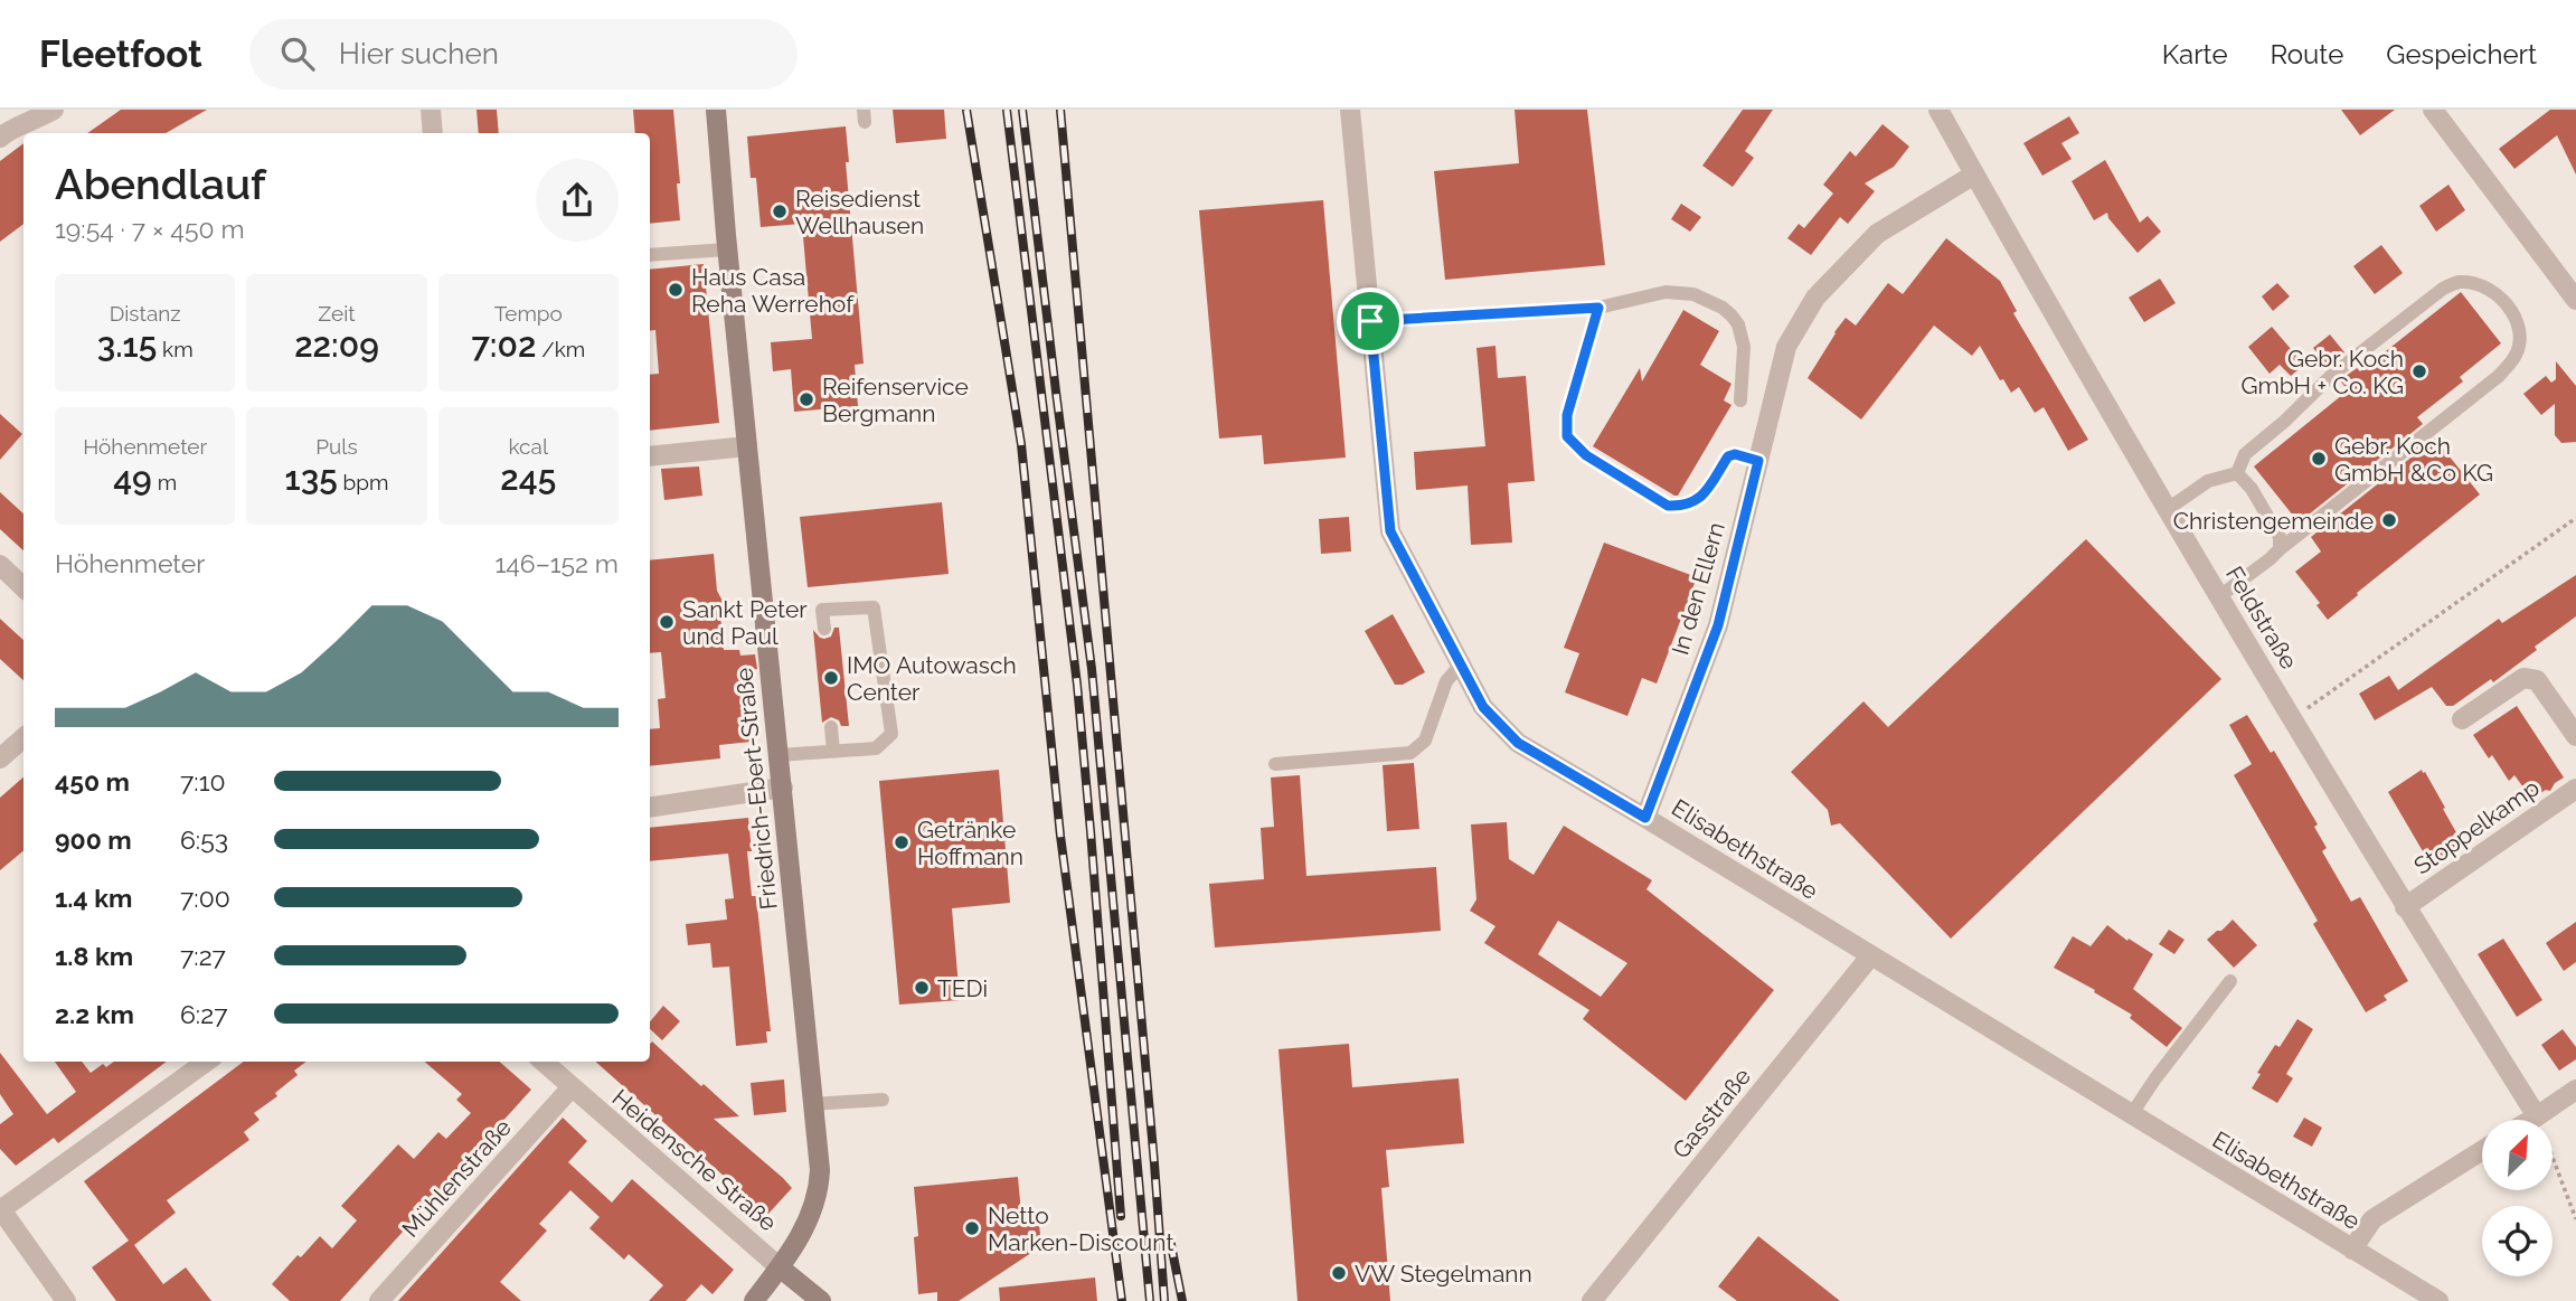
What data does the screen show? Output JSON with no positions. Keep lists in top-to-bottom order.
{
  "streets": {
    "main road": ["Friedrich-Ebert-Straße", "Heidensche Straße"],
    "street": [
      "In den Ellern",
      "Feldstraße",
      "Stoppelkamp",
      "Elisabethstraße",
      "Gasstraße",
      "Mühlenstraße"
    ]
  },
  "crossings": [
    ["In den Ellern", "Feldstraße"],
    ["In den Ellern", "Elisabethstraße"],
    ["Feldstraße", "Stoppelkamp"],
    ["Friedrich-Ebert-Straße", "Heidensche Straße"],
    ["Elisabethstraße", "Gasstraße"],
    ["Heidensche Straße", "Mühlenstraße"]
  ],
  "places": [
    "Reisedienst Wellhausen",
    "Haus Casa Reha Werrehof",
    "Gebr. Koch GmbH + Co. KG",
    "Reifenservice Bergmann",
    "Gebr. Koch GmbH &Co KG",
    "Christengemeinde",
    "Sankt Peter und Paul",
    "IMO Autowasch Center",
    "Getränke Hoffmann",
    "TEDi",
    "Netto Marken-Discount",
    "VW Stegelmann"
  ],
  "north": "top right",
  "page": {
    "header": "Fleetfoot",
    "search": "Hier suchen",
    "nav": ["Karte", "Route", "Gespeichert"],
    "heading": ["Abendlauf", "19:54 · 7 × 450 m"],
    "stats": [
      ["Distanz", "3.15 km"],
      ["Zeit", "22:09"],
      ["Tempo", "7:02 /km"],
      ["Höhenmeter", "49 m"],
      ["Puls", "135 bpm"],
      ["kcal", "245"]
    ],
    "chart": ["Höhenmeter", "146–152 m"],
    "list": [
      {
        "name": "450 m",
        "note": "7:10"
      },
      {
        "name": "900 m",
        "note": "6:53"
      },
      {
        "name": "1.4 km",
        "note": "7:00"
      },
      {
        "name": "1.8 km",
        "note": "7:27"
      },
      {
        "name": "2.2 km",
        "note": "6:27"
      }
    ]
  }
}
